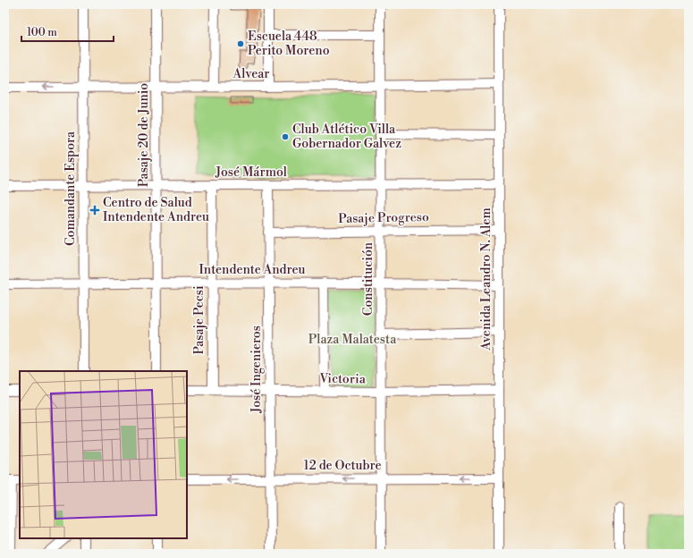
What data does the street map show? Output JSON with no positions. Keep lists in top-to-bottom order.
{
  "streets": {
    "street": [
      "Alvear",
      "Pasaje 20 de Junio",
      "José Mármol",
      "Comandante Espora",
      "Pasaje Progreso",
      "Intendente Andreu",
      "Constitución",
      "Avenida Leandro N. Alem",
      "Pasaje Pecsi",
      "José Ingenieros",
      "Victoria",
      "12 de Octubre"
    ]
  },
  "crossings": [
    ["Alvear", "Pasaje 20 de Junio"],
    ["Alvear", "Comandante Espora"],
    ["Alvear", "Constitución"],
    ["Alvear", "Avenida Leandro N. Alem"],
    ["Pasaje 20 de Junio", "José Mármol"],
    ["Pasaje 20 de Junio", "Intendente Andreu"],
    ["José Mármol", "Comandante Espora"],
    ["José Mármol", "Constitución"],
    ["José Mármol", "Avenida Leandro N. Alem"],
    ["José Mármol", "Pasaje Pecsi"],
    ["José Mármol", "José Ingenieros"],
    ["Comandante Espora", "Intendente Andreu"],
    ["Pasaje Progreso", "Constitución"],
    ["Pasaje Progreso", "Avenida Leandro N. Alem"],
    ["Pasaje Progreso", "José Ingenieros"],
    ["Intendente Andreu", "Constitución"],
    ["Intendente Andreu", "Avenida Leandro N. Alem"],
    ["Intendente Andreu", "Pasaje Pecsi"],
    ["Intendente Andreu", "José Ingenieros"],
    ["Constitución", "Victoria"],
    ["Constitución", "12 de Octubre"],
    ["Avenida Leandro N. Alem", "Victoria"],
    ["Avenida Leandro N. Alem", "12 de Octubre"],
    ["Pasaje Pecsi", "Victoria"],
    ["José Ingenieros", "Victoria"],
    ["José Ingenieros", "12 de Octubre"]
  ],
  "one_way": ["12 de Octubre"],
  "parks": ["Plaza Malatesta"],
  "places": {
    "other": ["Escuela 448 Perito Moreno", "Club Atlético Villa Gobernador Galvez"],
    "health": ["Centro de Salud Intendente Andreu"]
  },
  "scale_bar": "100 m"
}
